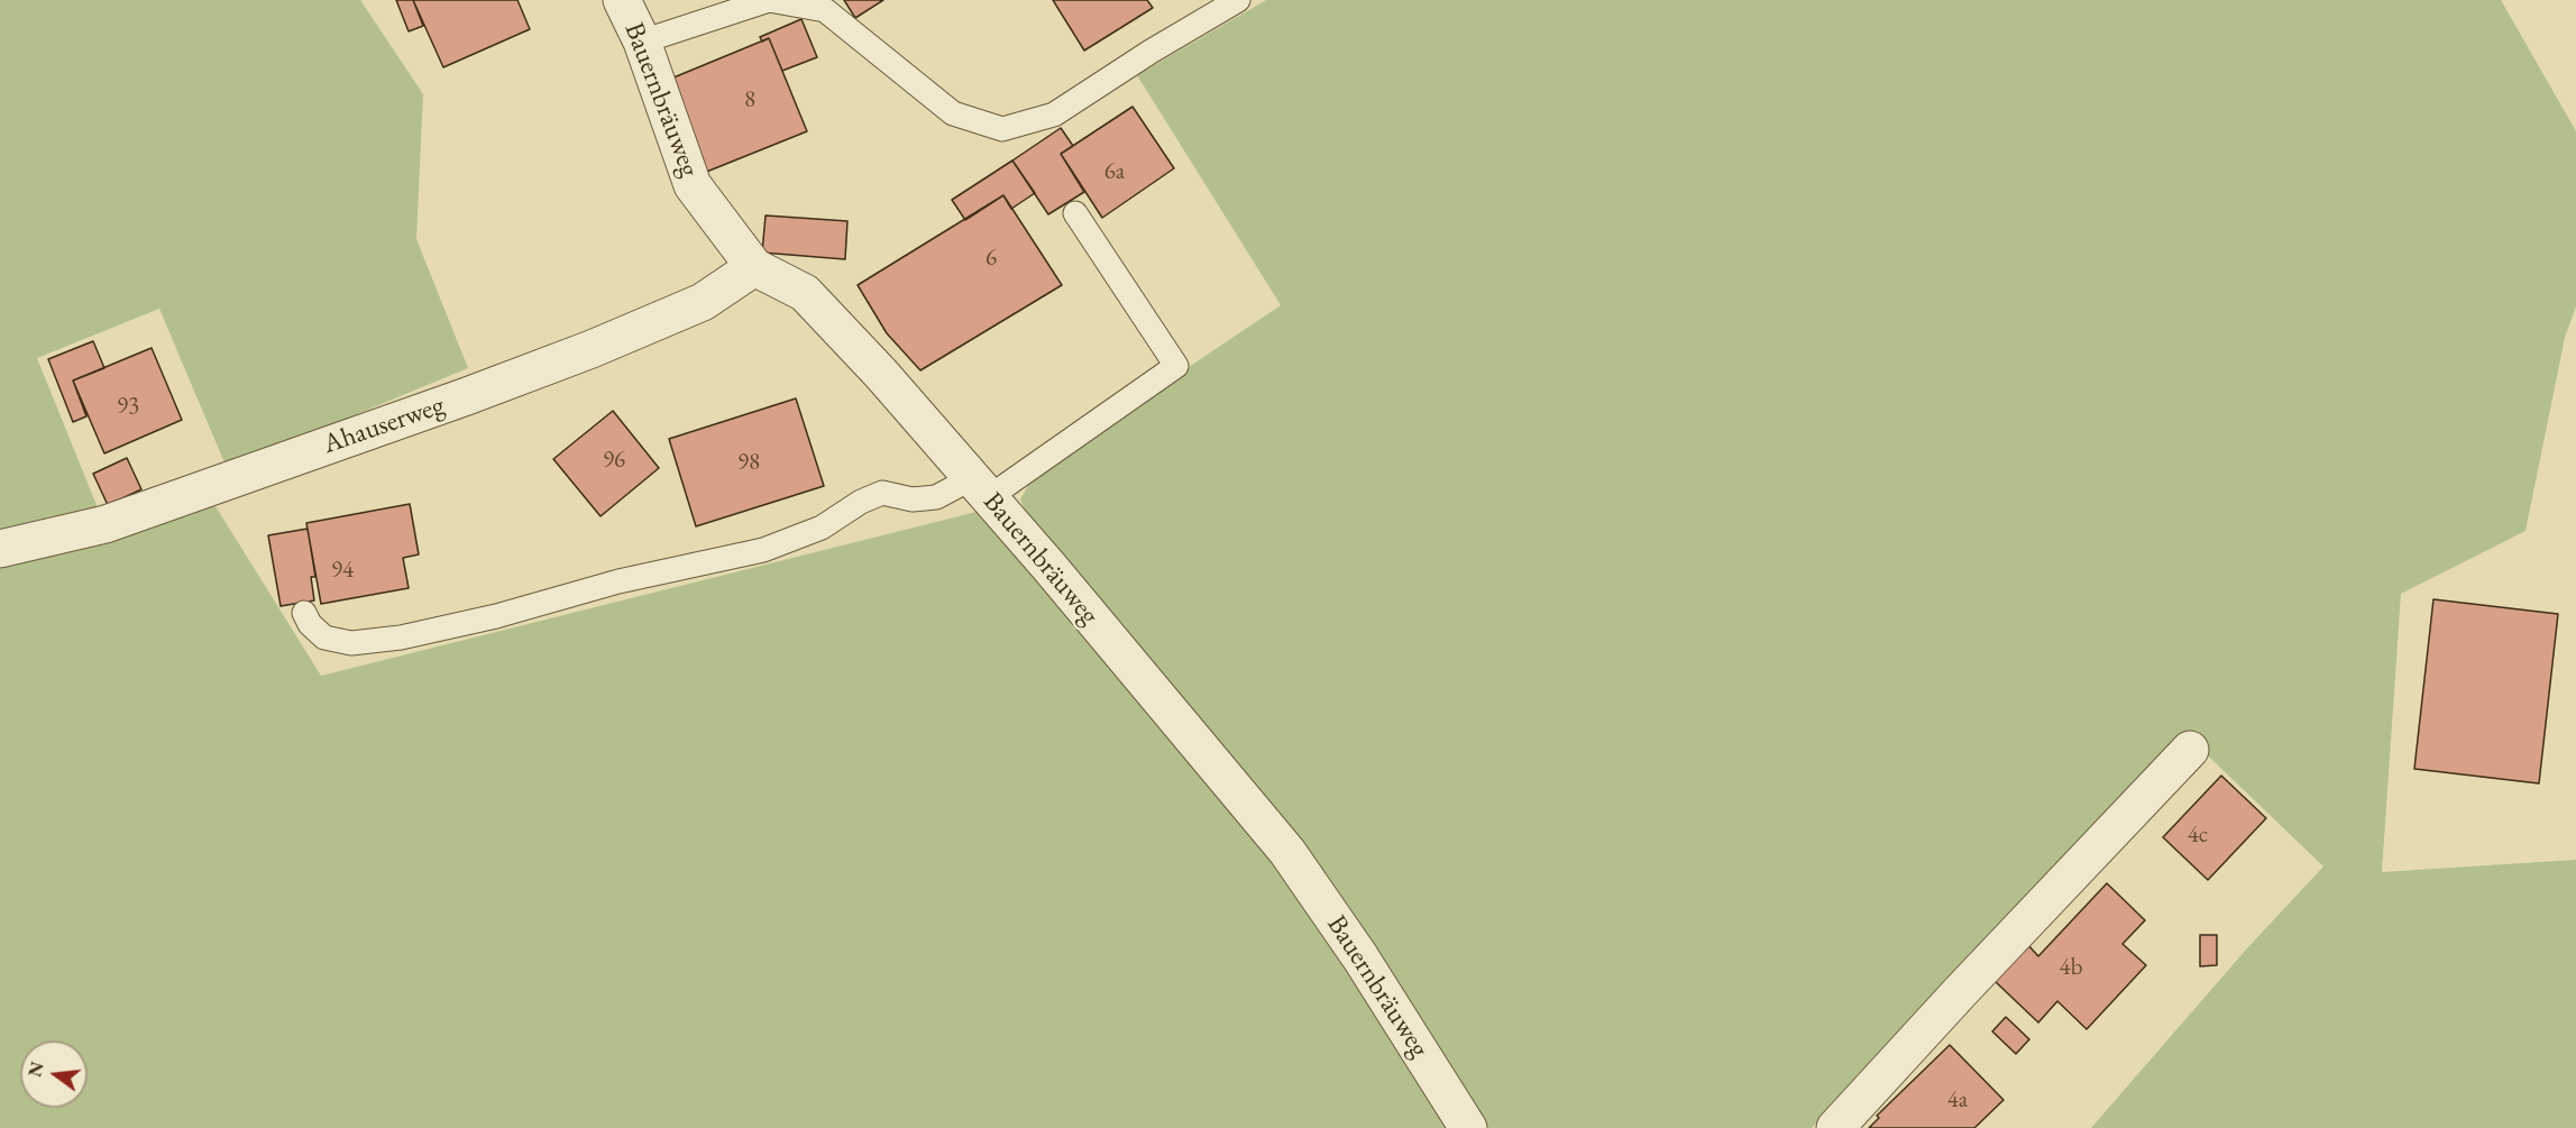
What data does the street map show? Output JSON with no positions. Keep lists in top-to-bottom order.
{
  "streets": {
    "street": ["Bauernbräuweg", "Ahauserweg"]
  },
  "crossings": [
    ["Bauernbräuweg", "Ahauserweg"]
  ],
  "house_numbers": [
    "8",
    "6a",
    "6",
    "93",
    "96",
    "98",
    "94",
    "4c",
    "4b",
    "4a"
  ],
  "north": "left"
}
